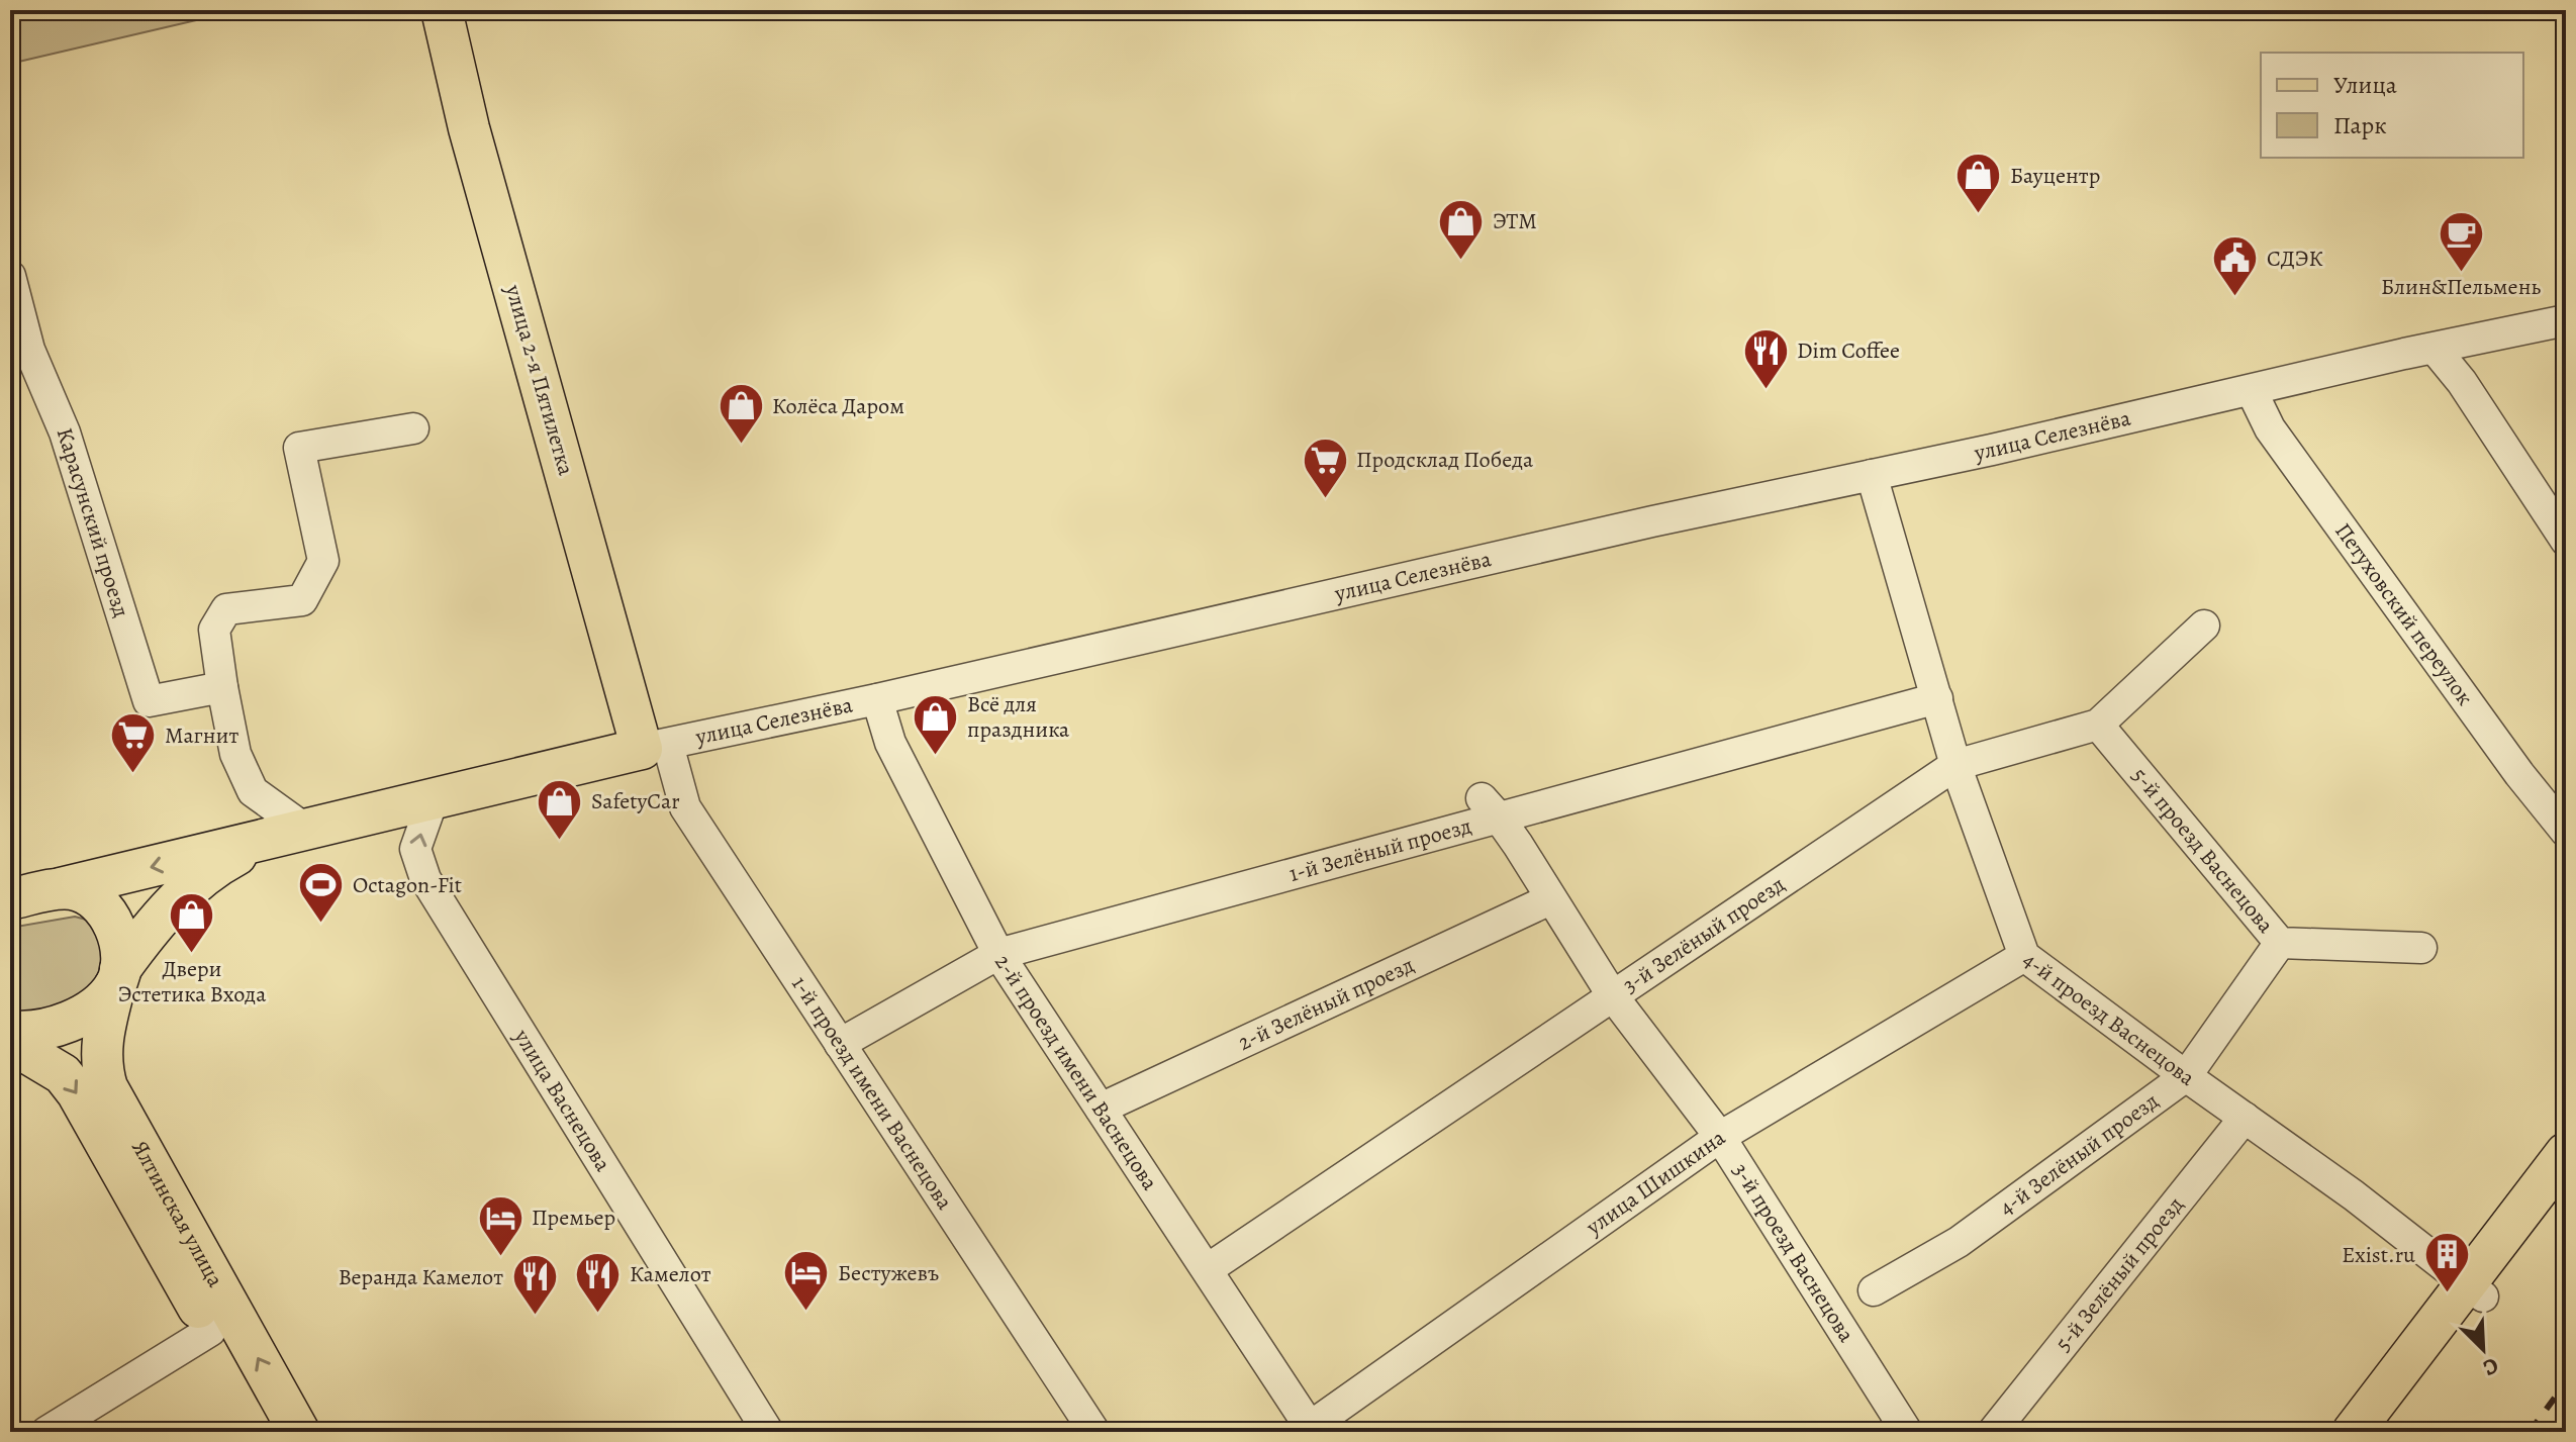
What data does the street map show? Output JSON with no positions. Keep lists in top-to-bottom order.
{
  "streets": {
    "main road": ["улица 2-я Пятилетка", "улица Селезнёва", "Ялтинская улица"],
    "street": [
      "Карасунский проезд",
      "Петуховский переулок",
      "1-й Зелёный проезд",
      "5-й проезд Васнецова",
      "3-й Зелёный проезд",
      "2-й Зелёный проезд",
      "4-й проезд Васнецова",
      "2-й проезд имени Васнецова",
      "1-й проезд имени Васнецова",
      "улица Васнецова",
      "4-й Зелёный проезд",
      "улица Шишкина",
      "3-й проезд Васнецова",
      "5-й Зелёный проезд"
    ]
  },
  "crossings": [
    ["улица 2-я Пятилетка", "улица Селезнёва"],
    ["улица 2-я Пятилетка", "1-й проезд имени Васнецова"],
    ["улица Селезнёва", "Петуховский переулок"],
    ["улица Селезнёва", "4-й проезд Васнецова"],
    ["улица Селезнёва", "2-й проезд имени Васнецова"],
    ["улица Селезнёва", "1-й проезд имени Васнецова"],
    ["улица Селезнёва", "улица Васнецова"],
    ["улица Селезнёва", "Ялтинская улица"],
    ["1-й Зелёный проезд", "4-й проезд Васнецова"],
    ["1-й Зелёный проезд", "2-й проезд имени Васнецова"],
    ["1-й Зелёный проезд", "1-й проезд имени Васнецова"],
    ["1-й Зелёный проезд", "3-й проезд Васнецова"],
    ["5-й проезд Васнецова", "3-й Зелёный проезд"],
    ["5-й проезд Васнецова", "4-й Зелёный проезд"],
    ["3-й Зелёный проезд", "4-й проезд Васнецова"],
    ["3-й Зелёный проезд", "2-й проезд имени Васнецова"],
    ["3-й Зелёный проезд", "3-й проезд Васнецова"],
    ["2-й Зелёный проезд", "2-й проезд имени Васнецова"],
    ["2-й Зелёный проезд", "3-й проезд Васнецова"],
    ["4-й проезд Васнецова", "4-й Зелёный проезд"],
    ["4-й проезд Васнецова", "улица Шишкина"],
    ["4-й проезд Васнецова", "5-й Зелёный проезд"],
    ["2-й проезд имени Васнецова", "улица Шишкина"],
    ["улица Шишкина", "3-й проезд Васнецова"]
  ],
  "one_way": ["улица Васнецова"],
  "places": {
    "shop": [
      "Бауцентр",
      "ЭТМ",
      "Колёса Даром",
      "Всё для праздника",
      "SafetyCar",
      "Двери Эстетика Входа"
    ],
    "cafe": ["Блин&Пельмень"],
    "public building": ["СДЭК"],
    "restaurant": ["Dim Coffee", "Камелот", "Веранда Камелот"],
    "supermarket": ["Продсклад Победа", "Магнит"],
    "sports": ["Octagon-Fit"],
    "hotel": ["Премьер", "Бестужевъ"],
    "building": ["Exist.ru"]
  },
  "legend": ["Улица", "Парк"],
  "north": "bottom right"
}
